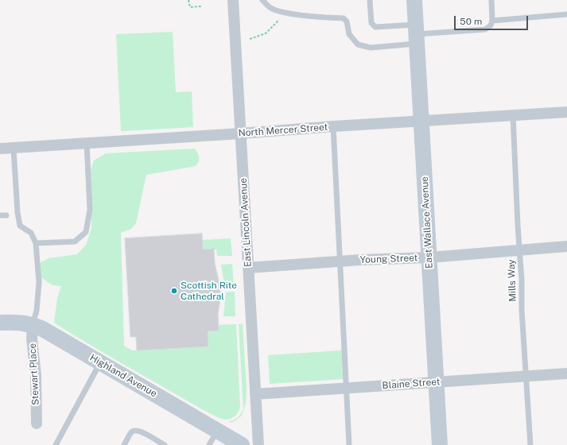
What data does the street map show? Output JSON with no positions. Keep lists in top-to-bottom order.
{
  "streets": {
    "street": [
      "North Mercer Street",
      "East Lincoln Avenue",
      "East Wallace Avenue",
      "Young Street",
      "Stewart Place",
      "Highland Avenue",
      "Blaine Street"
    ],
    "lane": ["Mills Way"]
  },
  "crossings": [
    ["North Mercer Street", "East Lincoln Avenue"],
    ["North Mercer Street", "East Wallace Avenue"],
    ["North Mercer Street", "Mills Way"],
    ["East Lincoln Avenue", "Young Street"],
    ["East Lincoln Avenue", "Blaine Street"],
    ["East Wallace Avenue", "Young Street"],
    ["East Wallace Avenue", "Blaine Street"],
    ["Young Street", "Mills Way"],
    ["Mills Way", "Blaine Street"],
    ["Stewart Place", "Highland Avenue"]
  ],
  "places": ["Scottish Rite Cathedral"],
  "scale_bar": "50 m"
}
